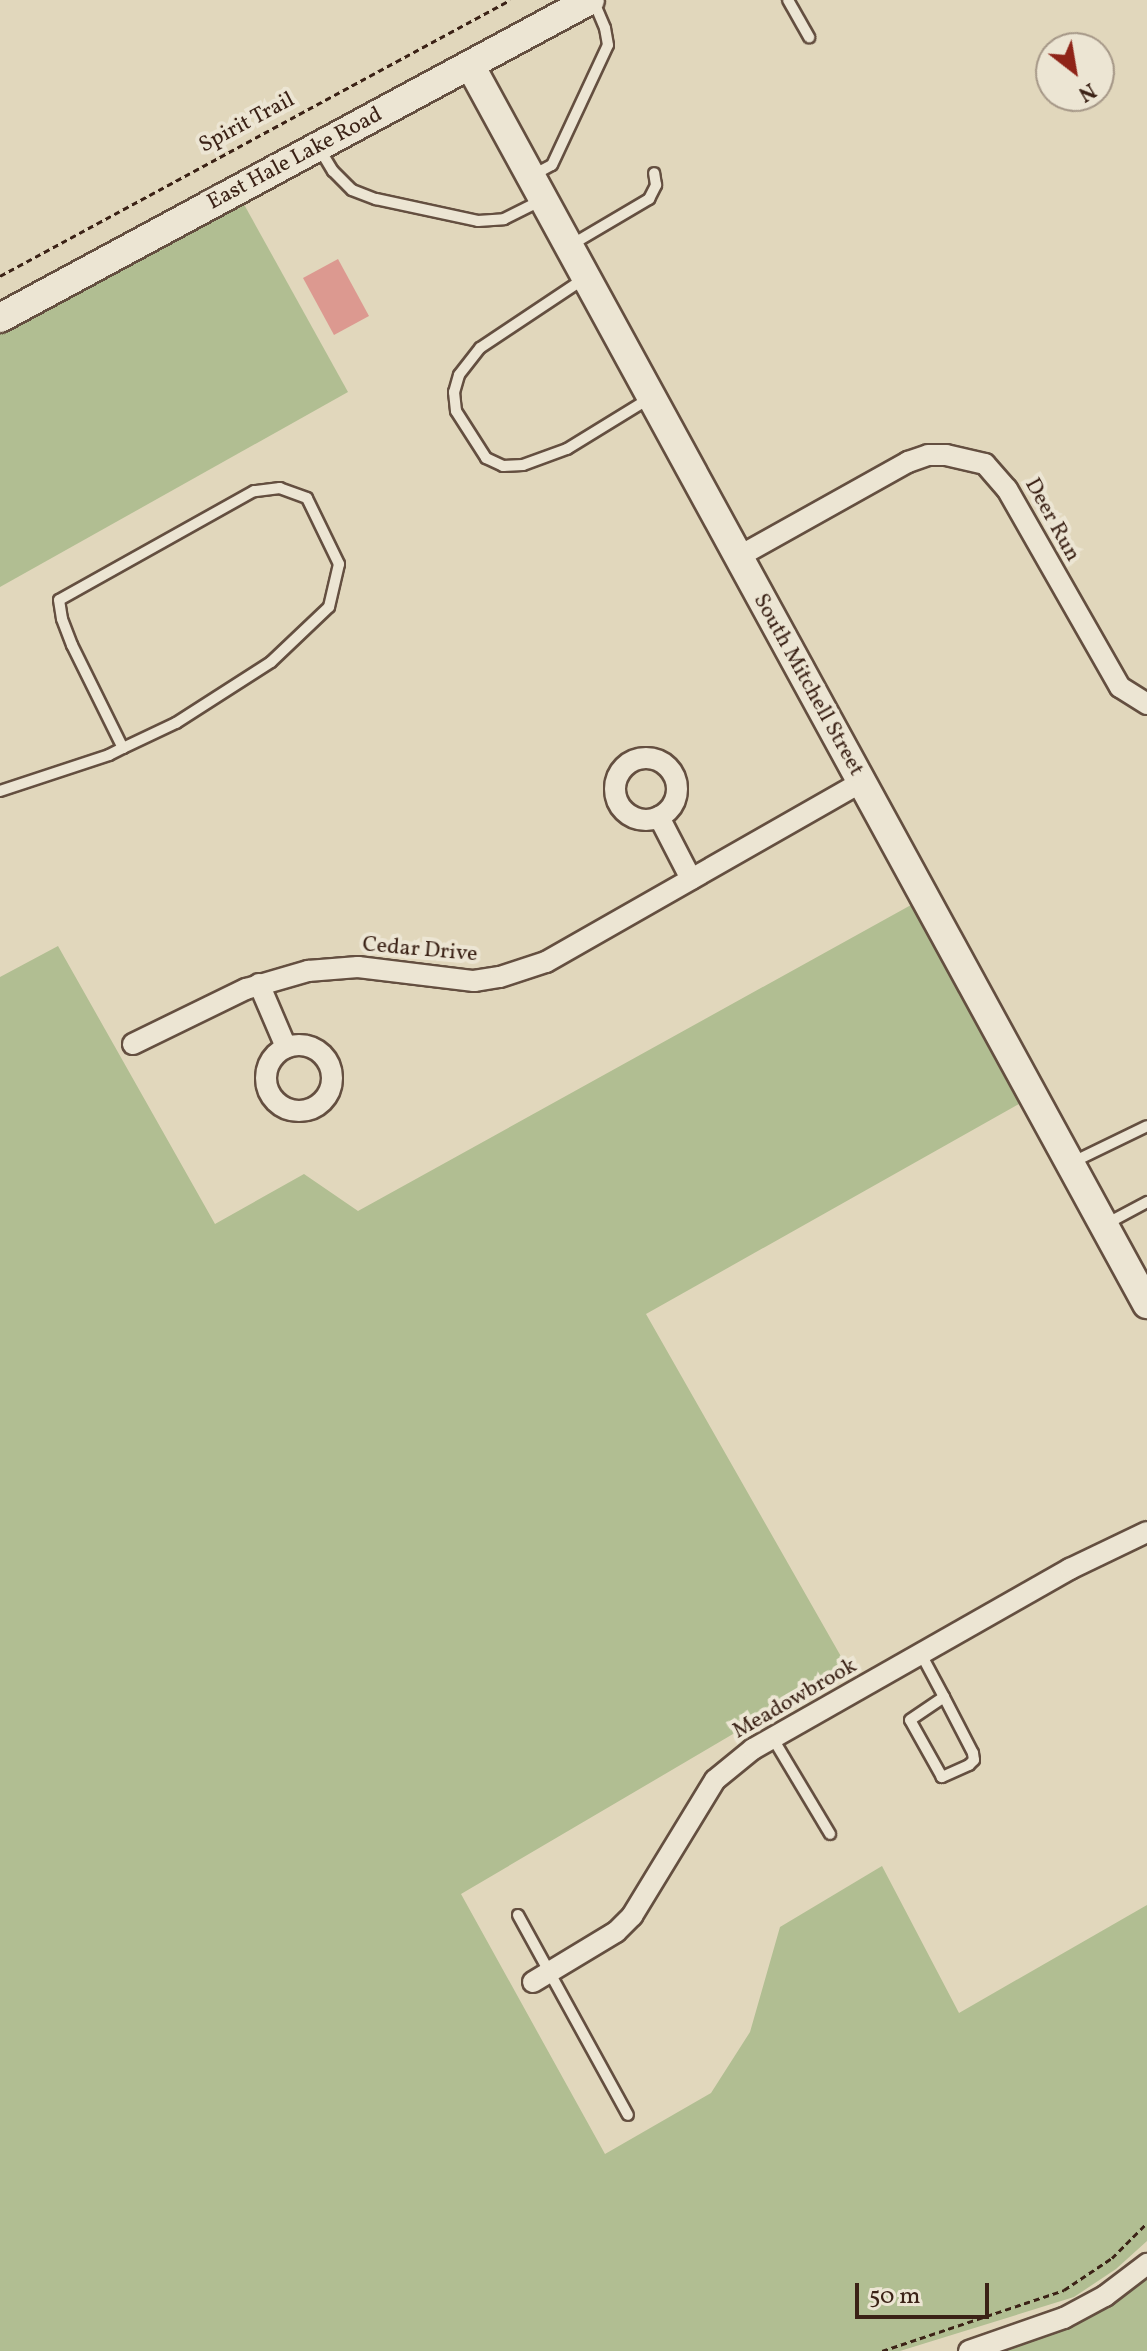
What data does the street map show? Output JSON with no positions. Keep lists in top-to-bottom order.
{
  "streets": {
    "street": [
      "East Hale Lake Road",
      "Deer Run",
      "South Mitchell Street",
      "Cedar Drive",
      "Meadowbrook"
    ],
    "path": ["Spirit Trail"]
  },
  "crossings": [
    ["East Hale Lake Road", "South Mitchell Street"],
    ["Deer Run", "South Mitchell Street"],
    ["South Mitchell Street", "Cedar Drive"]
  ],
  "scale_bar": "50 m",
  "north": "bottom right"
}
